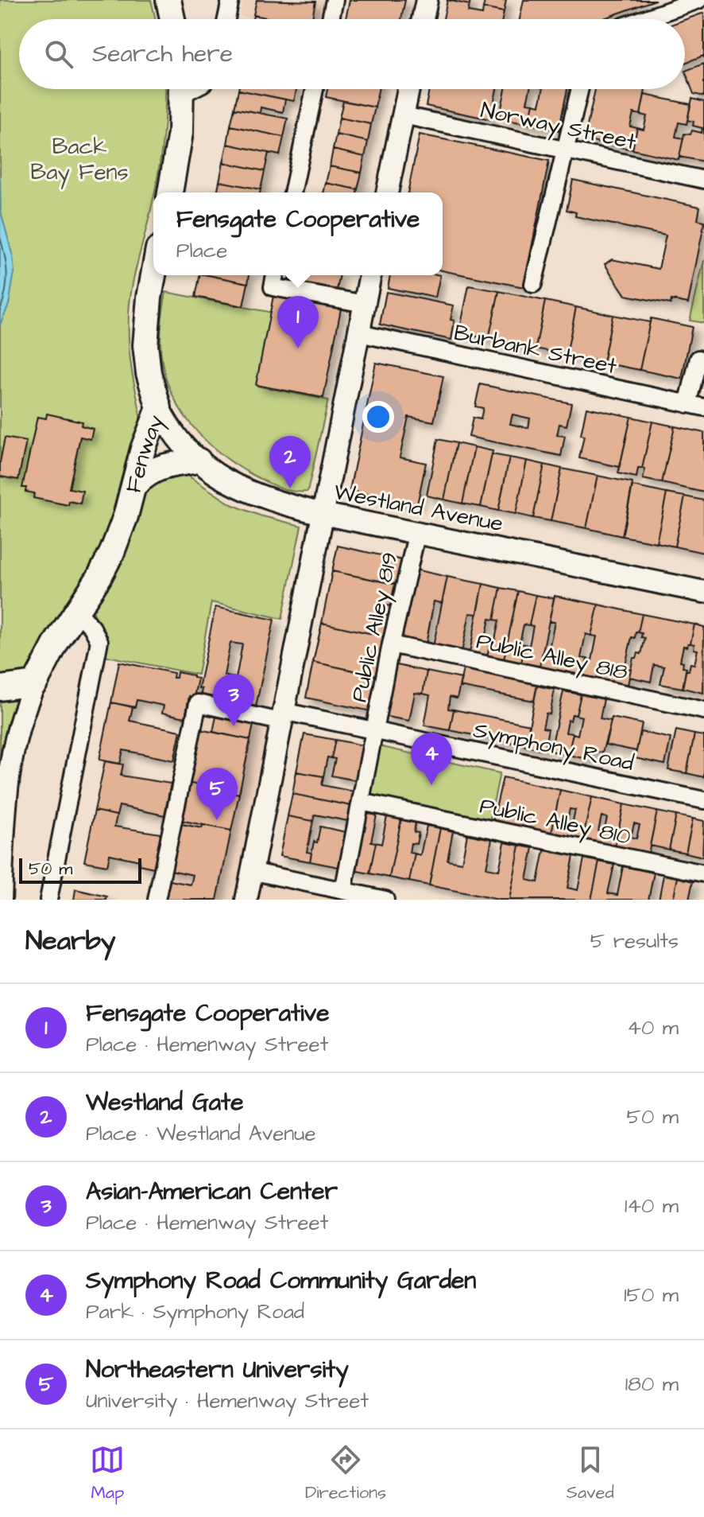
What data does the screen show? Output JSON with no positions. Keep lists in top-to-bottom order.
{
  "streets": {
    "highway": ["Fenway"],
    "main road": ["Westland Avenue"],
    "street": [
      "Norway Street",
      "Burbank Street",
      "Public Alley 819",
      "Public Alley 818",
      "Symphony Road",
      "Public Alley 810"
    ]
  },
  "crossings": [
    ["Fenway", "Westland Avenue"],
    ["Westland Avenue", "Public Alley 819"],
    ["Public Alley 819", "Public Alley 818"],
    ["Public Alley 819", "Symphony Road"],
    ["Public Alley 819", "Public Alley 810"]
  ],
  "parks": ["Back Bay Fens"],
  "scale_bar": "50 m",
  "page": {
    "search": "Search here",
    "popup": ["Fensgate Cooperative", "Place"],
    "pins": [
      "1",
      "2",
      "3",
      "4",
      "5"
    ],
    "scale": "50 m",
    "heading": ["Nearby", "5 results"],
    "list": [
      {
        "mark": "1",
        "name": "Fensgate Cooperative",
        "note": "Place · Hemenway Street",
        "value": "40 m"
      },
      {
        "mark": "2",
        "name": "Westland Gate",
        "note": "Place · Westland Avenue",
        "value": "50 m"
      },
      {
        "mark": "3",
        "name": "Asian-American Center",
        "note": "Place · Hemenway Street",
        "value": "140 m"
      },
      {
        "mark": "4",
        "name": "Symphony Road Community Garden",
        "note": "Park · Symphony Road",
        "value": "150 m"
      },
      {
        "mark": "5",
        "name": "Northeastern University",
        "note": "University · Hemenway Street",
        "value": "180 m"
      }
    ],
    "nav": ["Map", "Directions", "Saved"]
  }
}
